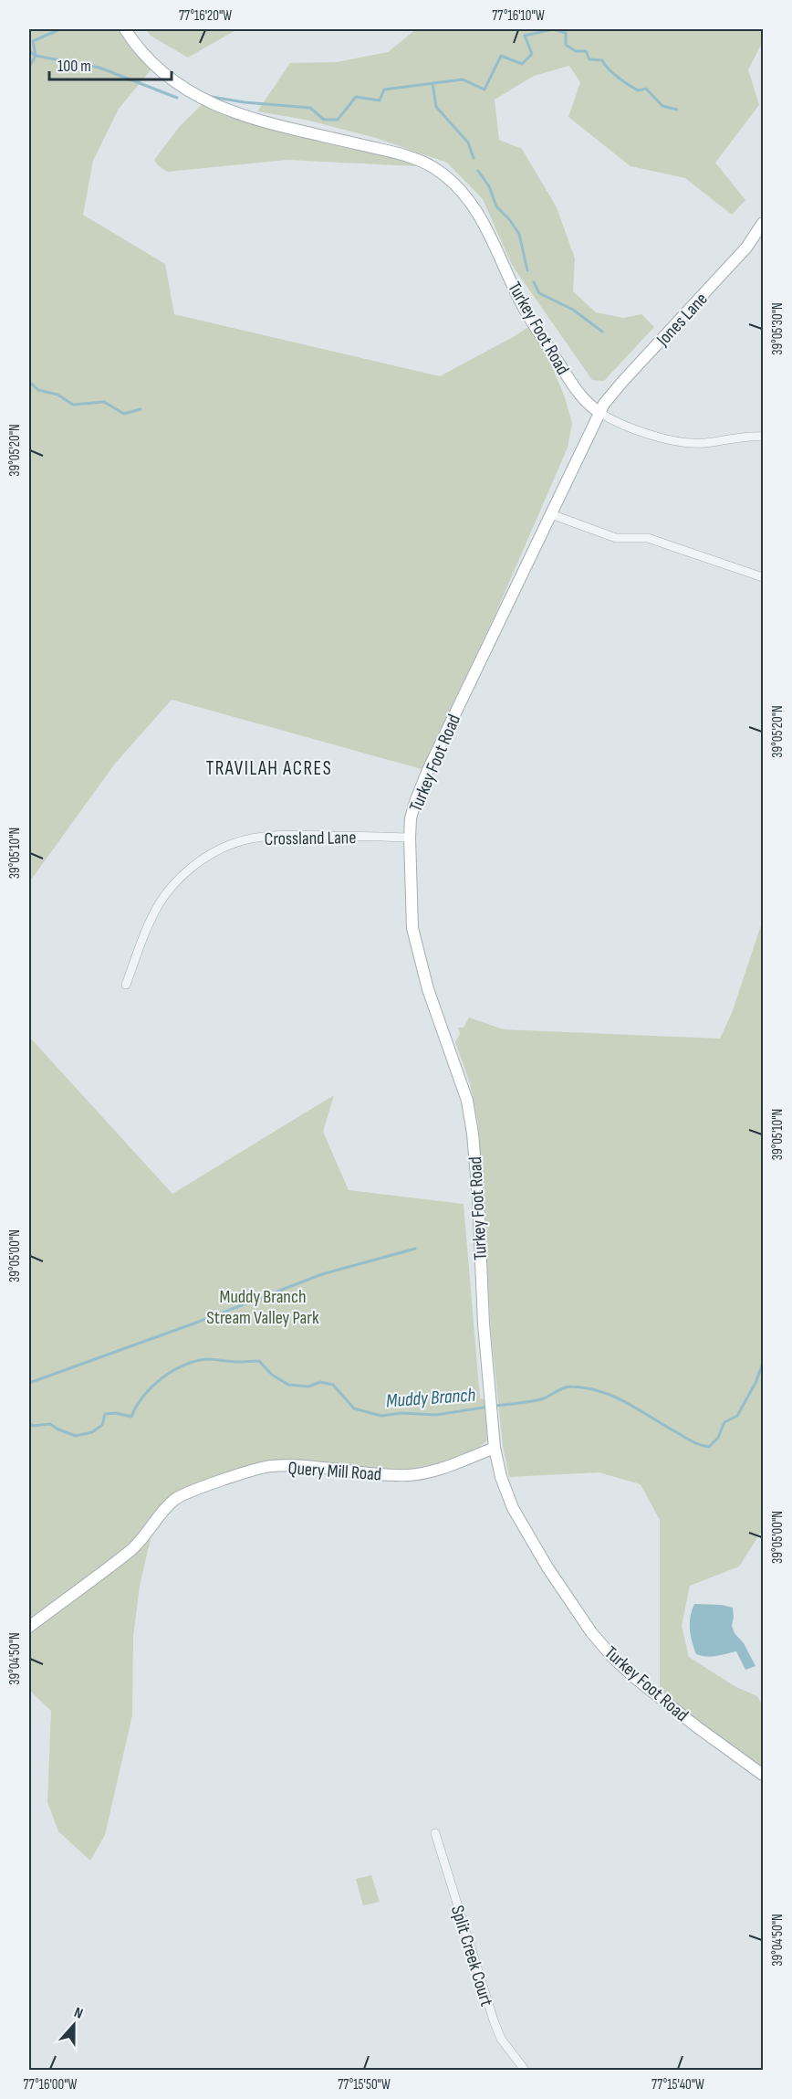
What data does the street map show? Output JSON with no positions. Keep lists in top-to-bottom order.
{
  "streets": {
    "street": [
      "Jones Lane",
      "Turkey Foot Road",
      "Crossland Lane",
      "Query Mill Road",
      "Split Creek Court"
    ]
  },
  "crossings": [
    ["Jones Lane", "Turkey Foot Road"],
    ["Turkey Foot Road", "Crossland Lane"],
    ["Turkey Foot Road", "Query Mill Road"]
  ],
  "districts": ["TRAVILAH ACRES"],
  "water": ["Muddy Branch"],
  "parks": ["Muddy Branch Stream Valley Park"],
  "scale_bar": "100 m",
  "north": "top",
  "coordinates": [
    "77°16'20\"W",
    "77°16'10\"W",
    "39°05'30\"N",
    "39°05'20\"N",
    "39°05'10\"N",
    "39°05'00\"N",
    "39°04'50\"N",
    "77°16'00\"W",
    "77°15'50\"W",
    "77°15'40\"W"
  ]
}
